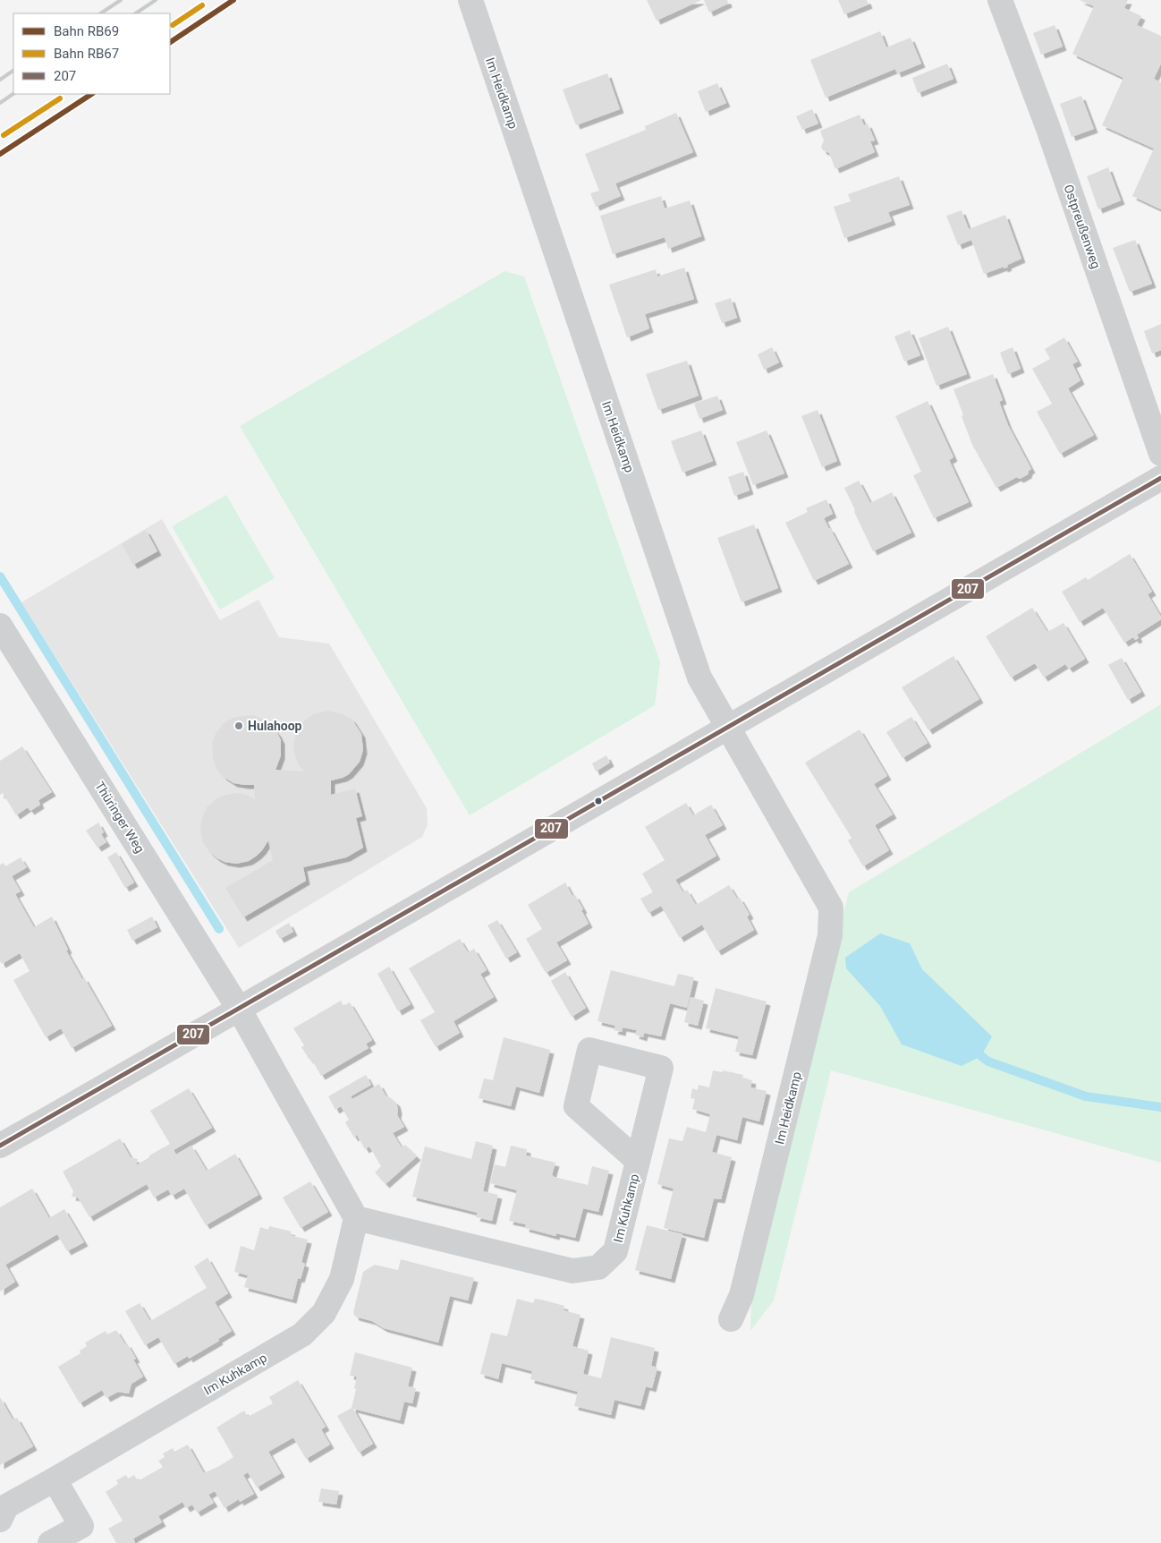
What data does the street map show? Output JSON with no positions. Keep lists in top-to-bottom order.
{
  "streets": {
    "street": [
      "Im Heidkamp",
      "Ostpreußenweg",
      "Thüringer Weg",
      "Im Kuhkamp"
    ]
  },
  "places": ["Hulahoop"],
  "lines": ["rail line RB69", "rail line RB67", "transit line 207"],
  "legend": ["Bahn RB69", "Bahn RB67", "207"]
}
